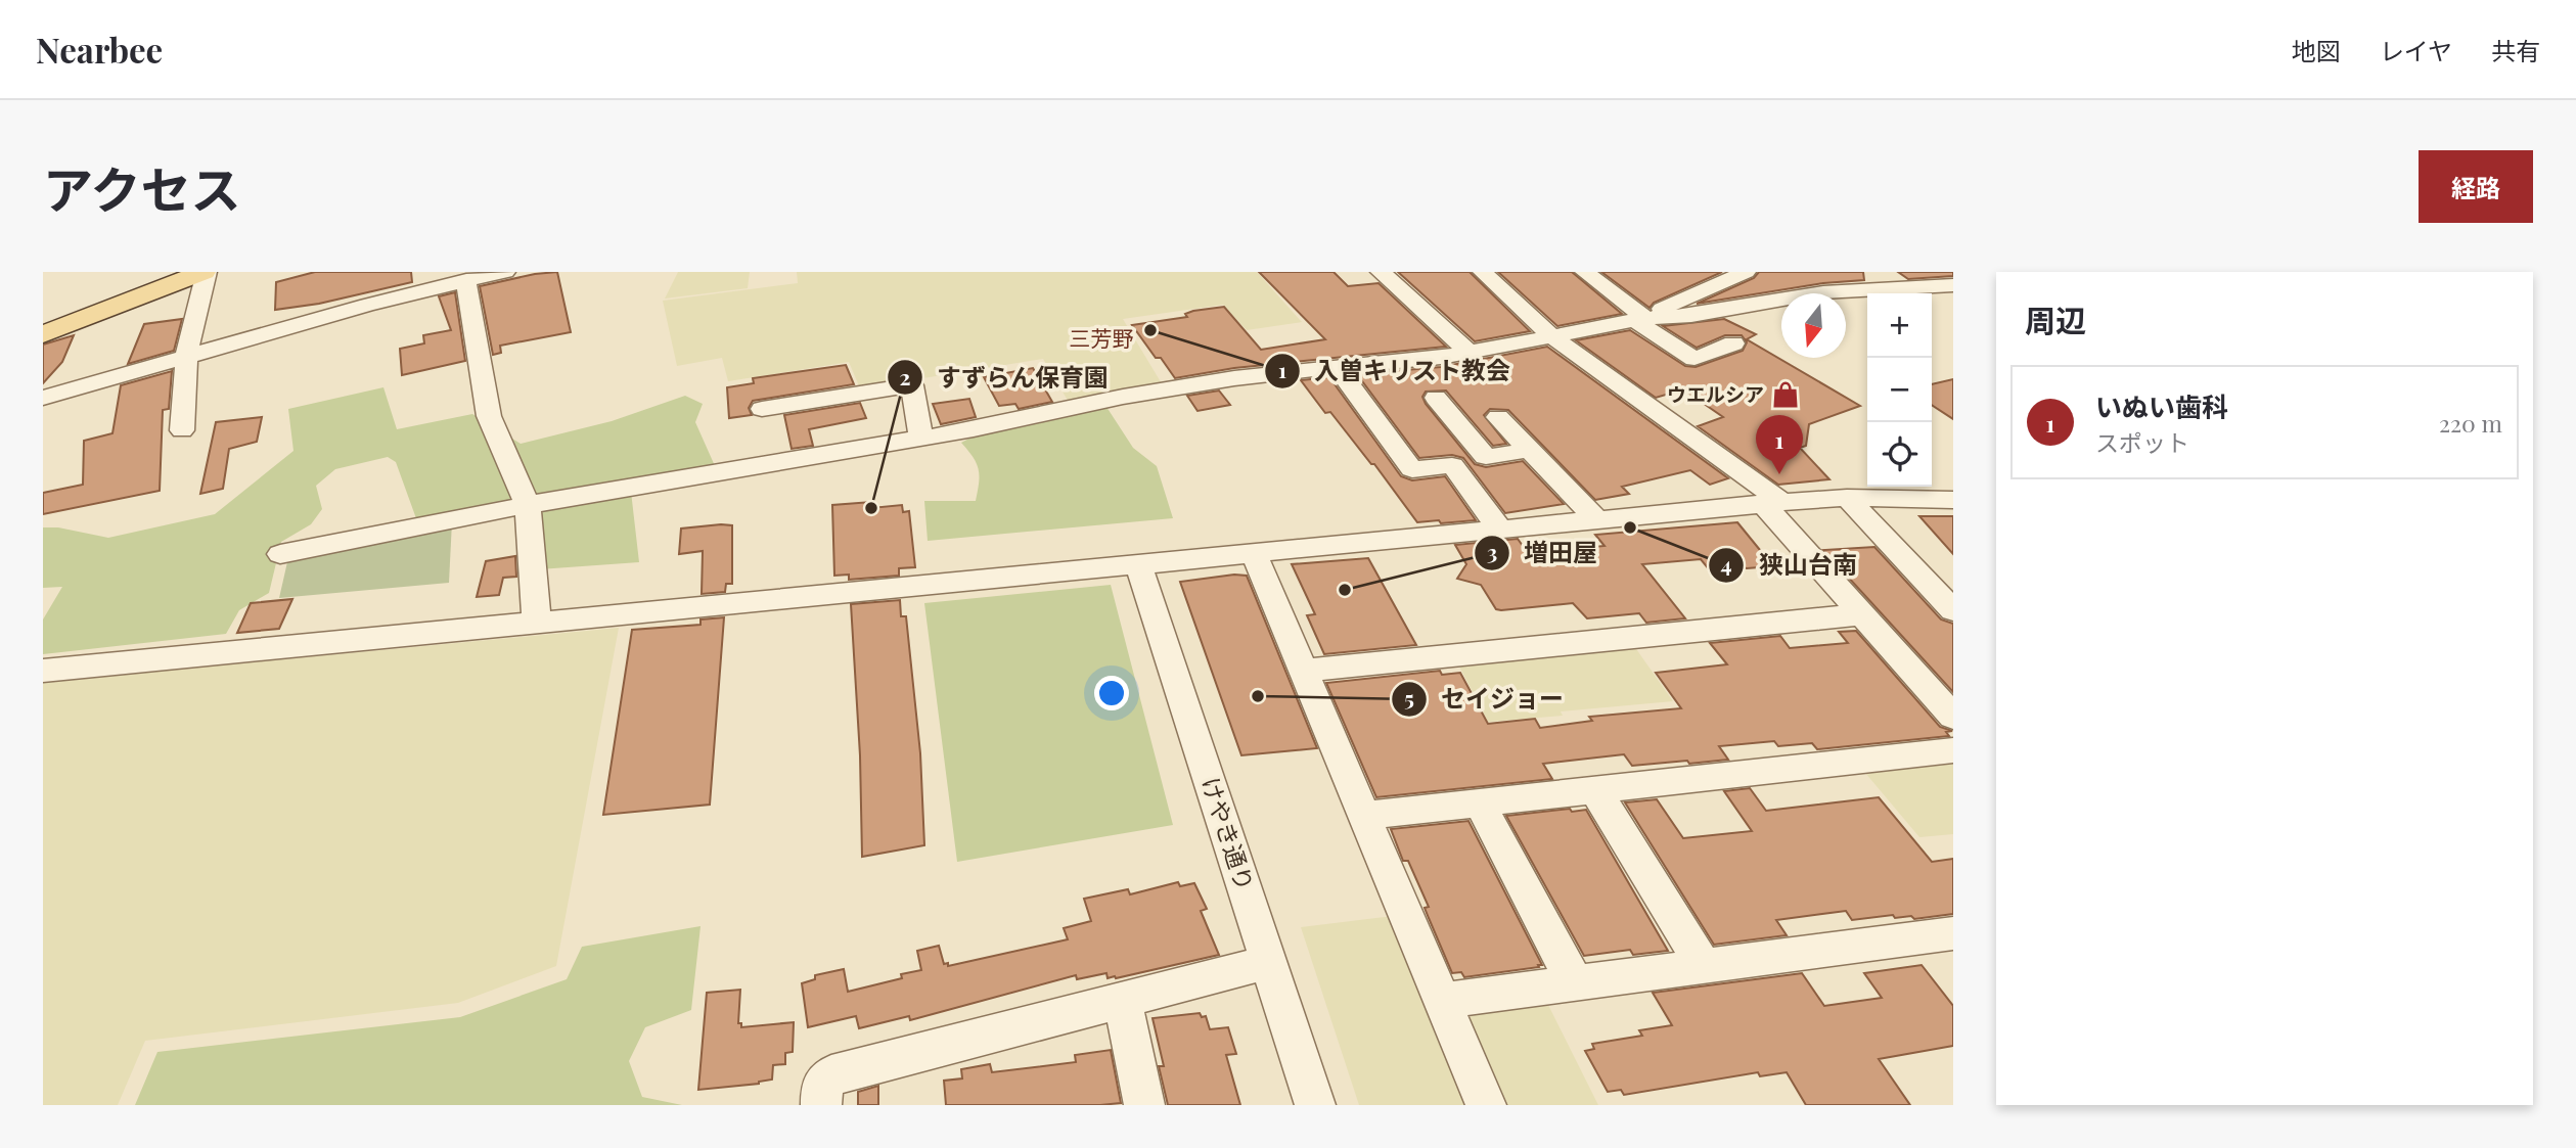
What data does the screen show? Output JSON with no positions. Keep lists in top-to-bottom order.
{
  "streets": {
    "street": ["けやき通り"]
  },
  "districts": ["三芳野"],
  "places": {
    "other": [
      "入曽キリスト教会",
      "すずらん保育園",
      "狭山台南",
      "増田屋",
      "セイジョー"
    ],
    "shop": ["ウエルシア"]
  },
  "north": "bottom",
  "page": {
    "header": "Nearbee",
    "nav": ["地図", "レイヤ", "共有"],
    "title": "アクセス",
    "buttons": "経路",
    "heading": "周辺",
    "map_buttons": ["+", "−"],
    "list": [
      {
        "mark": "1",
        "name": "いぬい歯科",
        "note": "スポット",
        "value": "220 m"
      }
    ],
    "pins": "1"
  }
}
